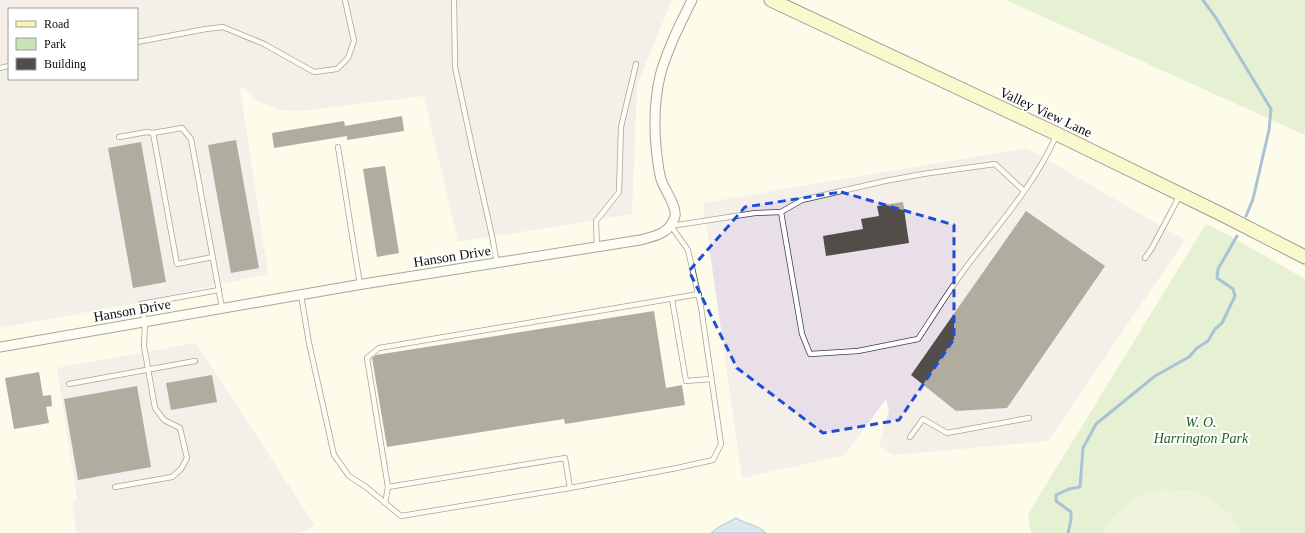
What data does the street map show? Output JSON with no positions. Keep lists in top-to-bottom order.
{
  "streets": {
    "main road": ["Valley View Lane"],
    "street": ["Hanson Drive"]
  },
  "parks": ["W. O. Harrington Park"],
  "legend": ["Road", "Park", "Building"]
}
